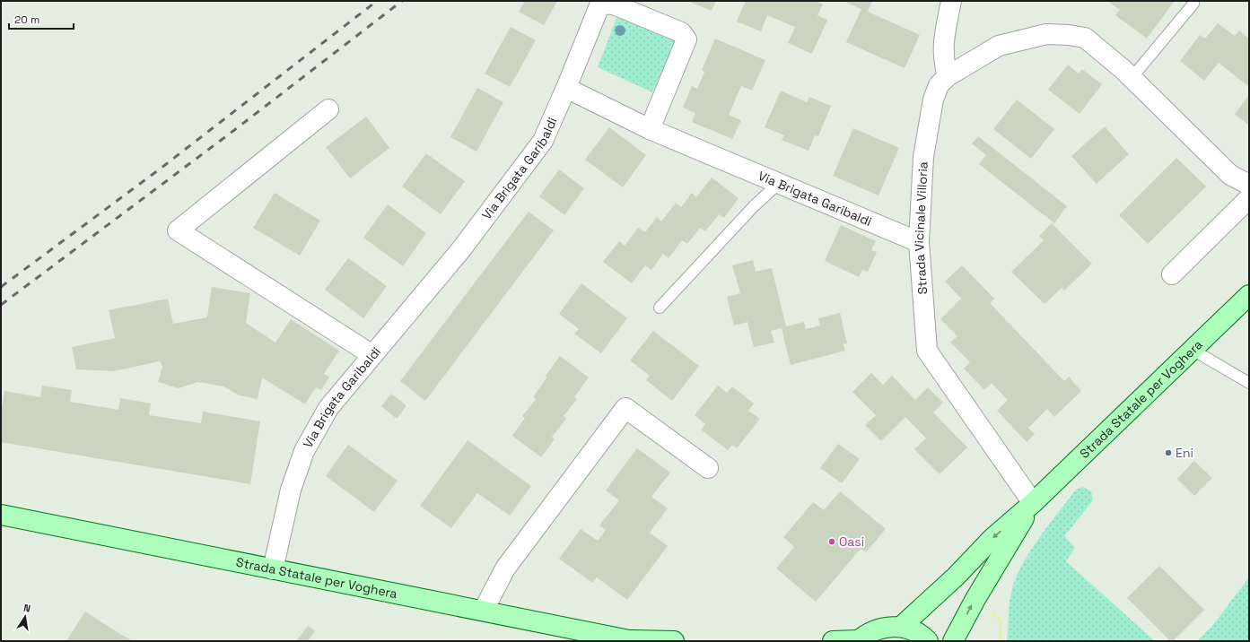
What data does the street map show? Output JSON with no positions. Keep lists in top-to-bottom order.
{
  "streets": {
    "main road": ["Strada Statale per Voghera"],
    "street": ["Via Brigata Garibaldi", "Strada Vicinale Villoria"]
  },
  "crossings": [
    ["Via Brigata Garibaldi", "Strada Vicinale Villoria"],
    ["Via Brigata Garibaldi", "Strada Statale per Voghera"],
    ["Strada Vicinale Villoria", "Strada Statale per Voghera"]
  ],
  "places": ["Eni", "Oasi"],
  "scale_bar": "20 m",
  "north": "top"
}
